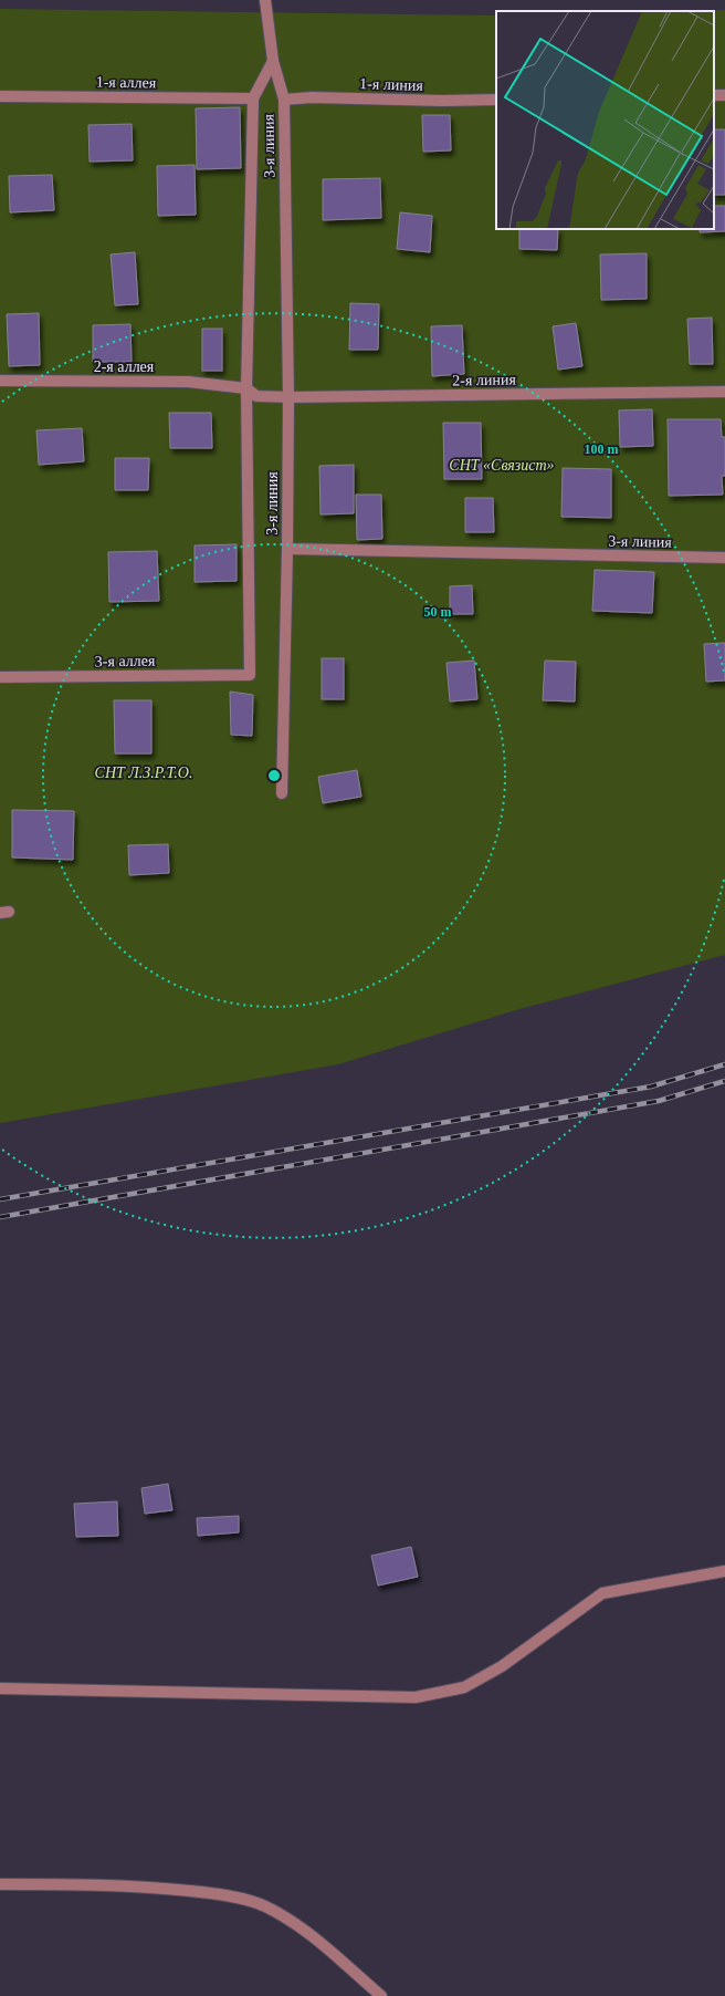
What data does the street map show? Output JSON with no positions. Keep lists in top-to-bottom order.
{
  "streets": {
    "street": [
      "1-я аллея",
      "1-я линия",
      "3-я линия",
      "2-я аллея",
      "2-я линия",
      "3-я аллея"
    ]
  },
  "crossings": [
    ["1-я линия", "3-я линия"],
    ["3-я линия", "2-я линия"],
    ["2-я аллея", "2-я линия"],
    ["2-я аллея", "3-я аллея"],
    ["2-я линия", "3-я аллея"]
  ],
  "parks": ["СНТ «Связист»", "СНТ Л.З.Р.Т.О."],
  "rings": ["100 m", "50 m"]
}
